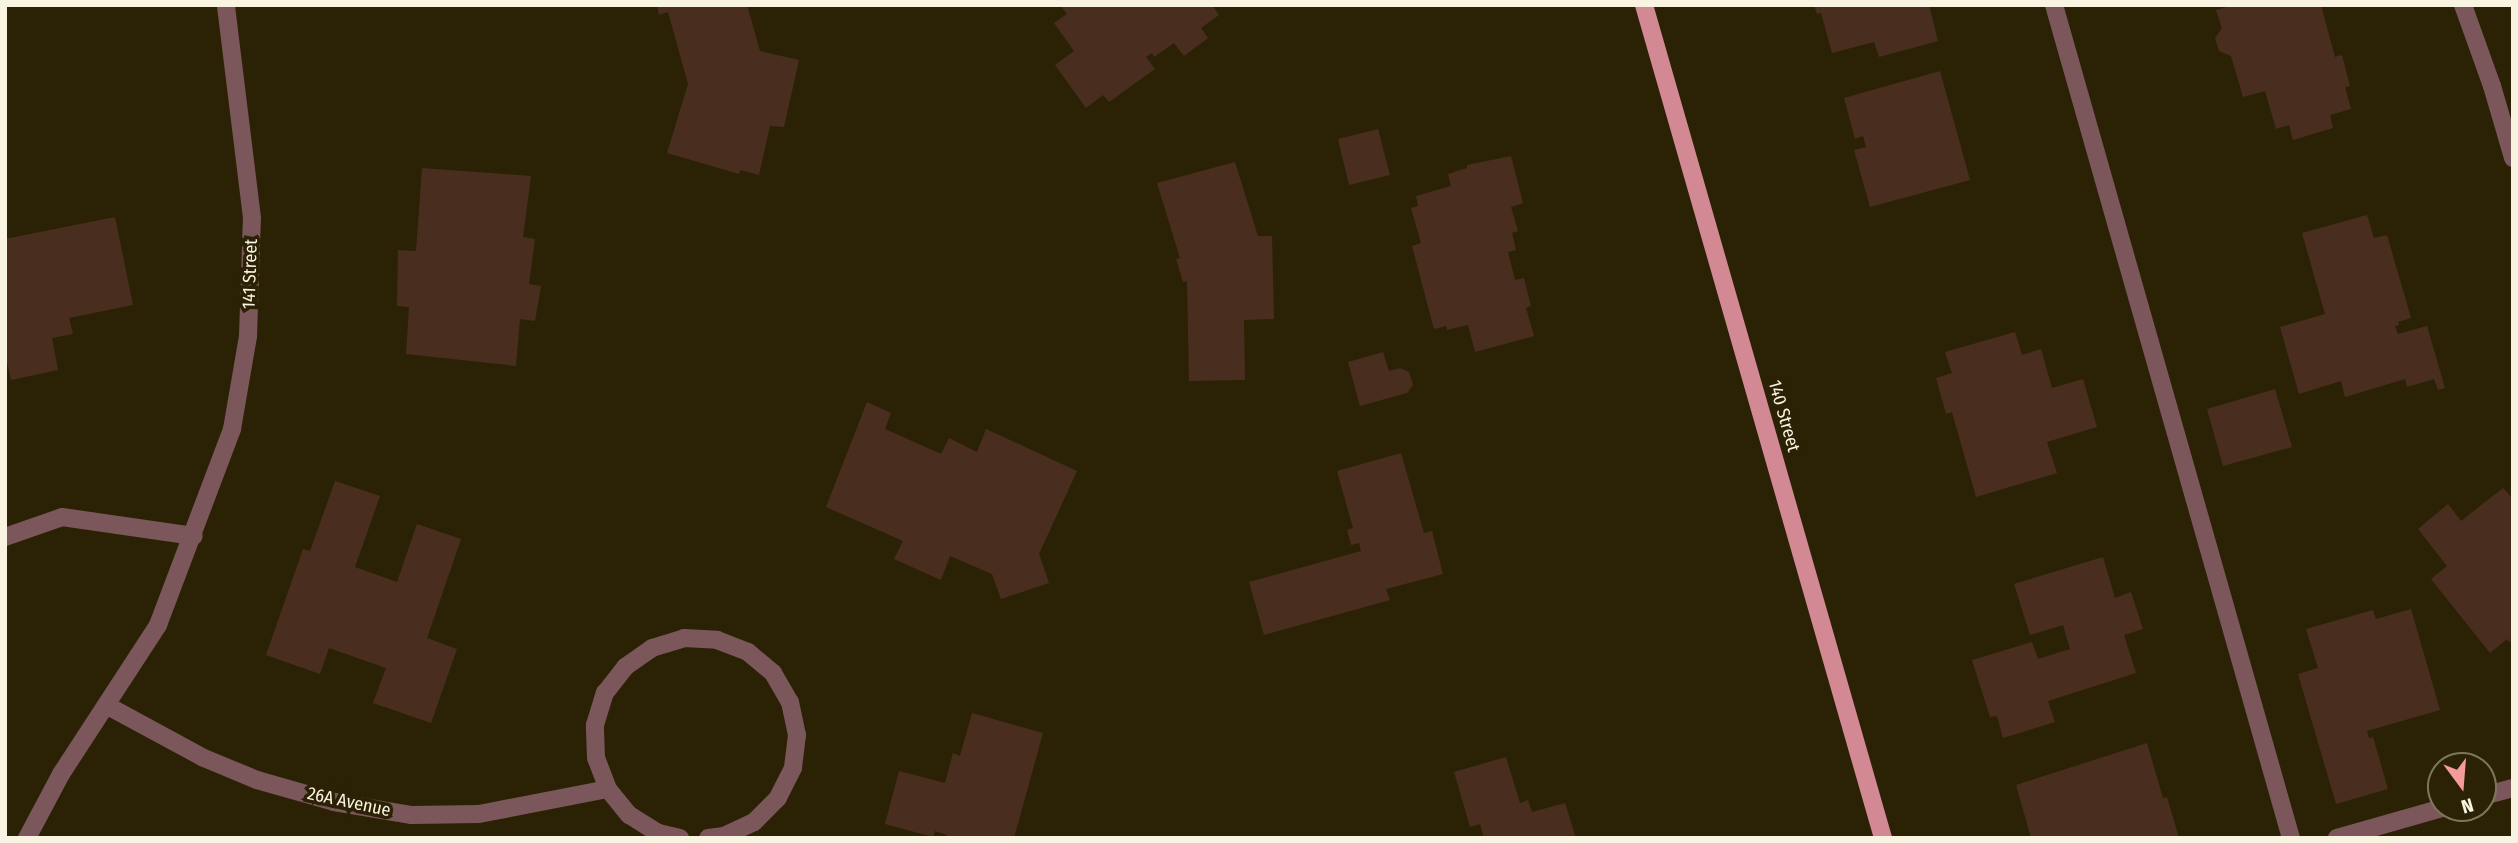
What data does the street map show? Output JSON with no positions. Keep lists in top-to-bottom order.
{
  "streets": {
    "main road": ["140 Street"],
    "street": ["141 Street", "26A Avenue"]
  },
  "crossings": [
    ["141 Street", "26A Avenue"]
  ],
  "north": "bottom"
}
